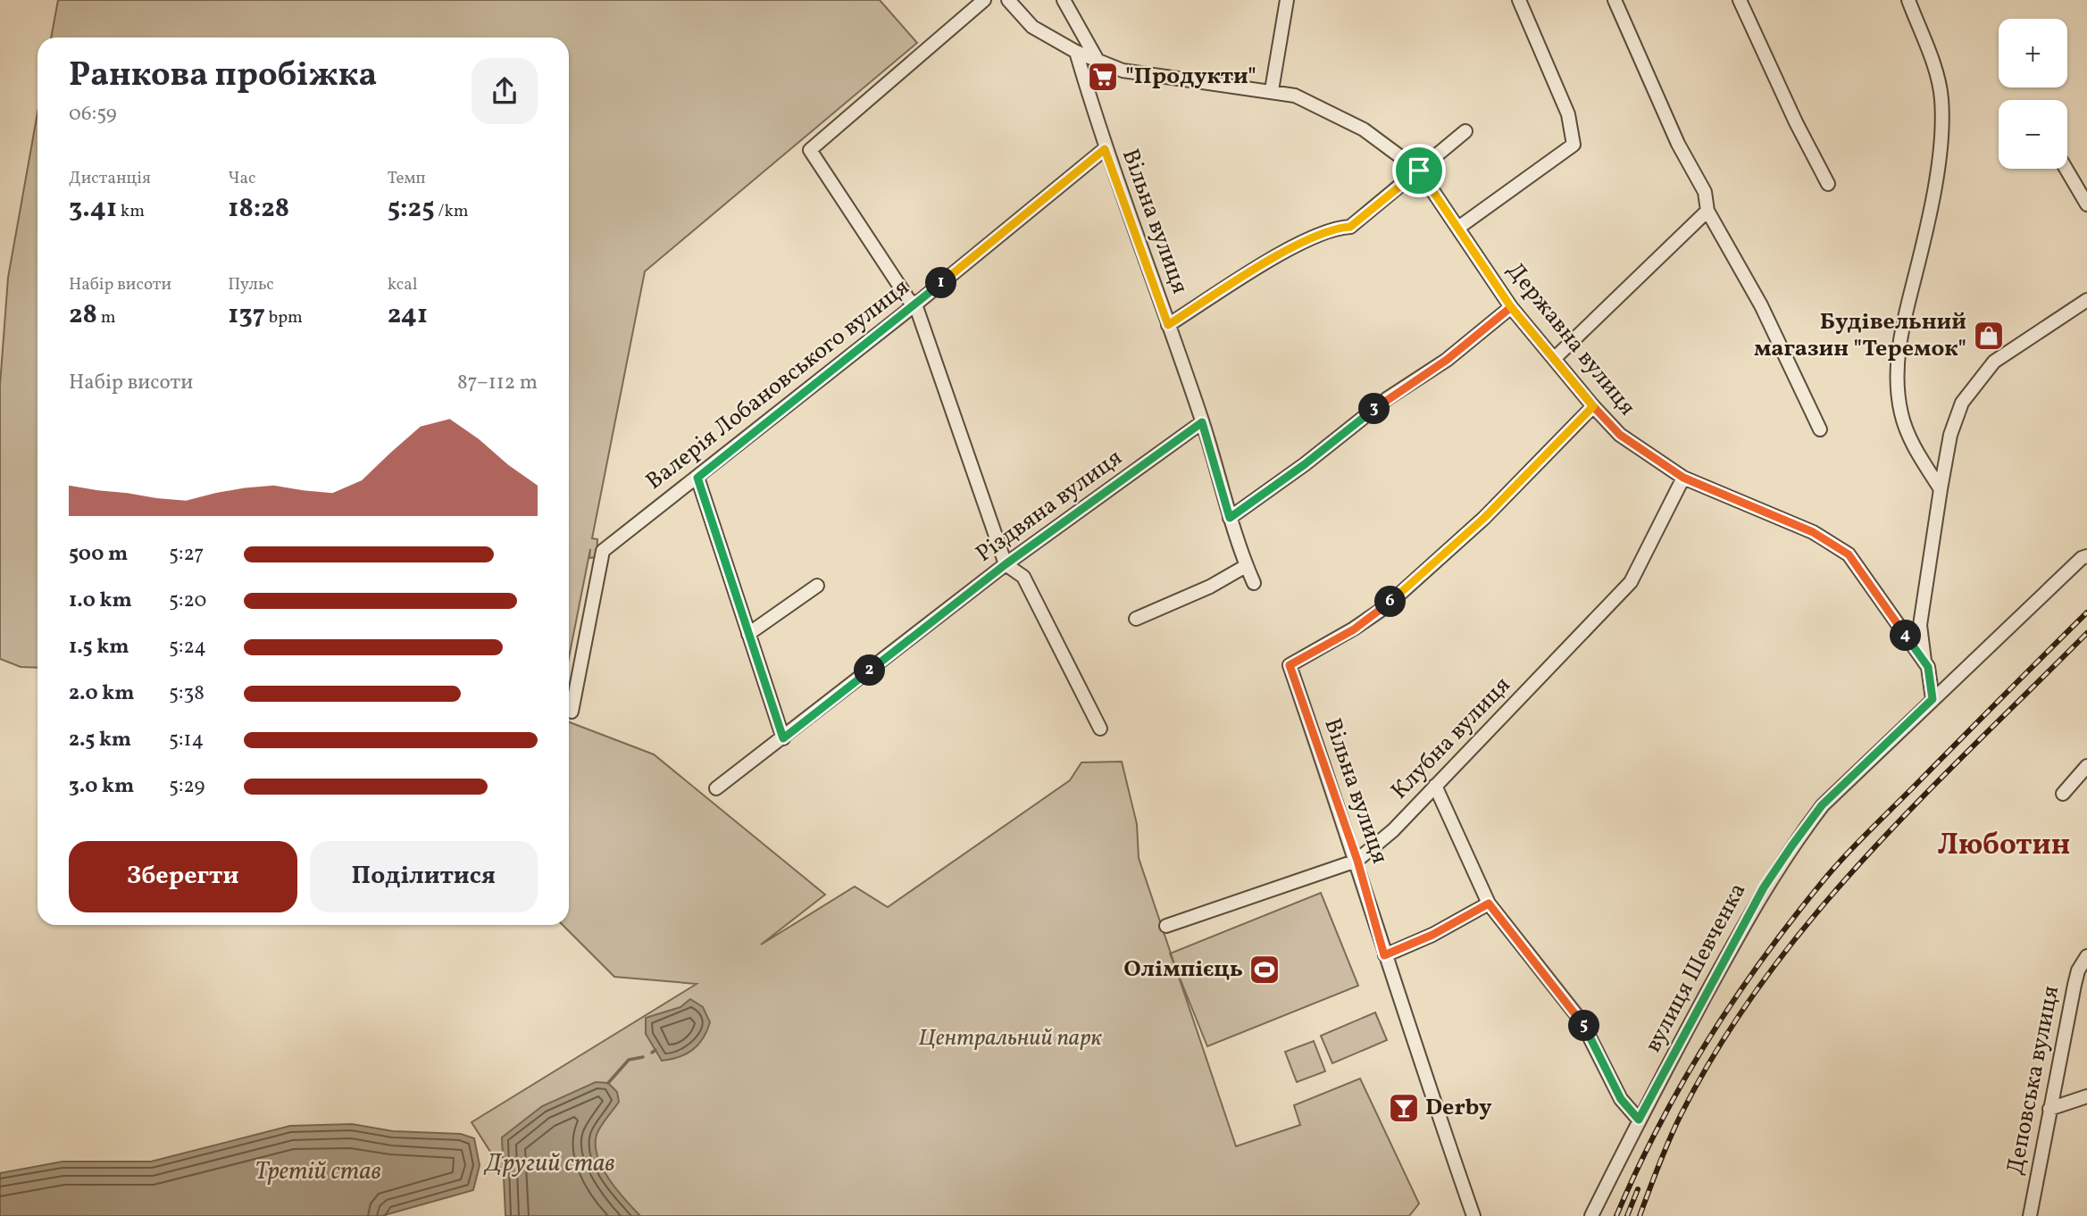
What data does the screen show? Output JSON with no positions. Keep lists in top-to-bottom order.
{
  "streets": {
    "street": [
      "Вільна вулиця",
      "Державна вулиця",
      "Валерія Лобановського вулиця",
      "Різдвяна вулиця",
      "Клубна вулиця",
      "вулиця Шевченка",
      "Деповська вулиця"
    ]
  },
  "crossings": [
    ["Вільна вулиця", "Державна вулиця"],
    ["Вільна вулиця", "Валерія Лобановського вулиця"],
    ["Вільна вулиця", "Різдвяна вулиця"],
    ["Вільна вулиця", "Клубна вулиця"],
    ["Державна вулиця", "Клубна вулиця"],
    ["Державна вулиця", "вулиця Шевченка"]
  ],
  "districts": ["Люботин"],
  "water": ["Другий став", "Третій став"],
  "parks": ["Центральний парк"],
  "places": {
    "supermarket": ["\"Продукти\""],
    "shop": ["Будівельний магазин \"Теремок\""],
    "sports": ["Олімпієць"],
    "bar": ["Derby"]
  },
  "page": {
    "map_buttons": ["+", "−"],
    "heading": ["Ранкова пробіжка", "06:59"],
    "stats": [
      ["Дистанція", "3.41 km"],
      ["Час", "18:28"],
      ["Темп", "5:25 /km"],
      ["Набір висоти", "28 m"],
      ["Пульс", "137 bpm"],
      ["kcal", "241"]
    ],
    "pins": [
      "1",
      "3",
      "6",
      "4",
      "2",
      "5"
    ],
    "chart": ["Набір висоти", "87–112 m"],
    "list": [
      {
        "name": "500 m",
        "note": "5:27"
      },
      {
        "name": "1.0 km",
        "note": "5:20"
      },
      {
        "name": "1.5 km",
        "note": "5:24"
      },
      {
        "name": "2.0 km",
        "note": "5:38"
      },
      {
        "name": "2.5 km",
        "note": "5:14"
      },
      {
        "name": "3.0 km",
        "note": "5:29"
      }
    ],
    "buttons": ["Зберегти", "Поділитися"]
  }
}
